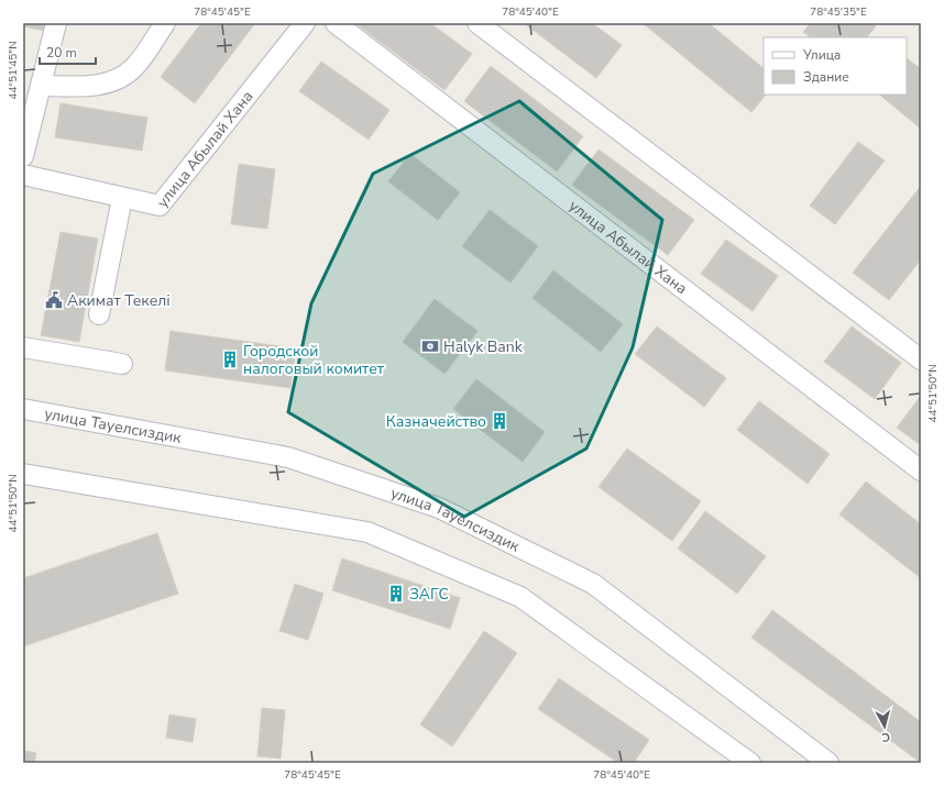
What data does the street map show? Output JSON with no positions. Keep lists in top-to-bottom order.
{
  "streets": {
    "street": ["улица Абылай Хана", "улица Тауелсиздик"]
  },
  "places": {
    "public building": ["Акимат Текелі"],
    "bank": ["Halyk Bank"],
    "building": ["Городской налоговый комитет", "Казначейство", "ЗАГС"]
  },
  "legend": ["Улица", "Здание"],
  "scale_bar": "20 m",
  "north": "bottom",
  "coordinates": [
    "78°45'45\"E",
    "78°45'40\"E",
    "78°45'35\"E",
    "44°51'45\"N",
    "44°51'50\"N"
  ]
}
